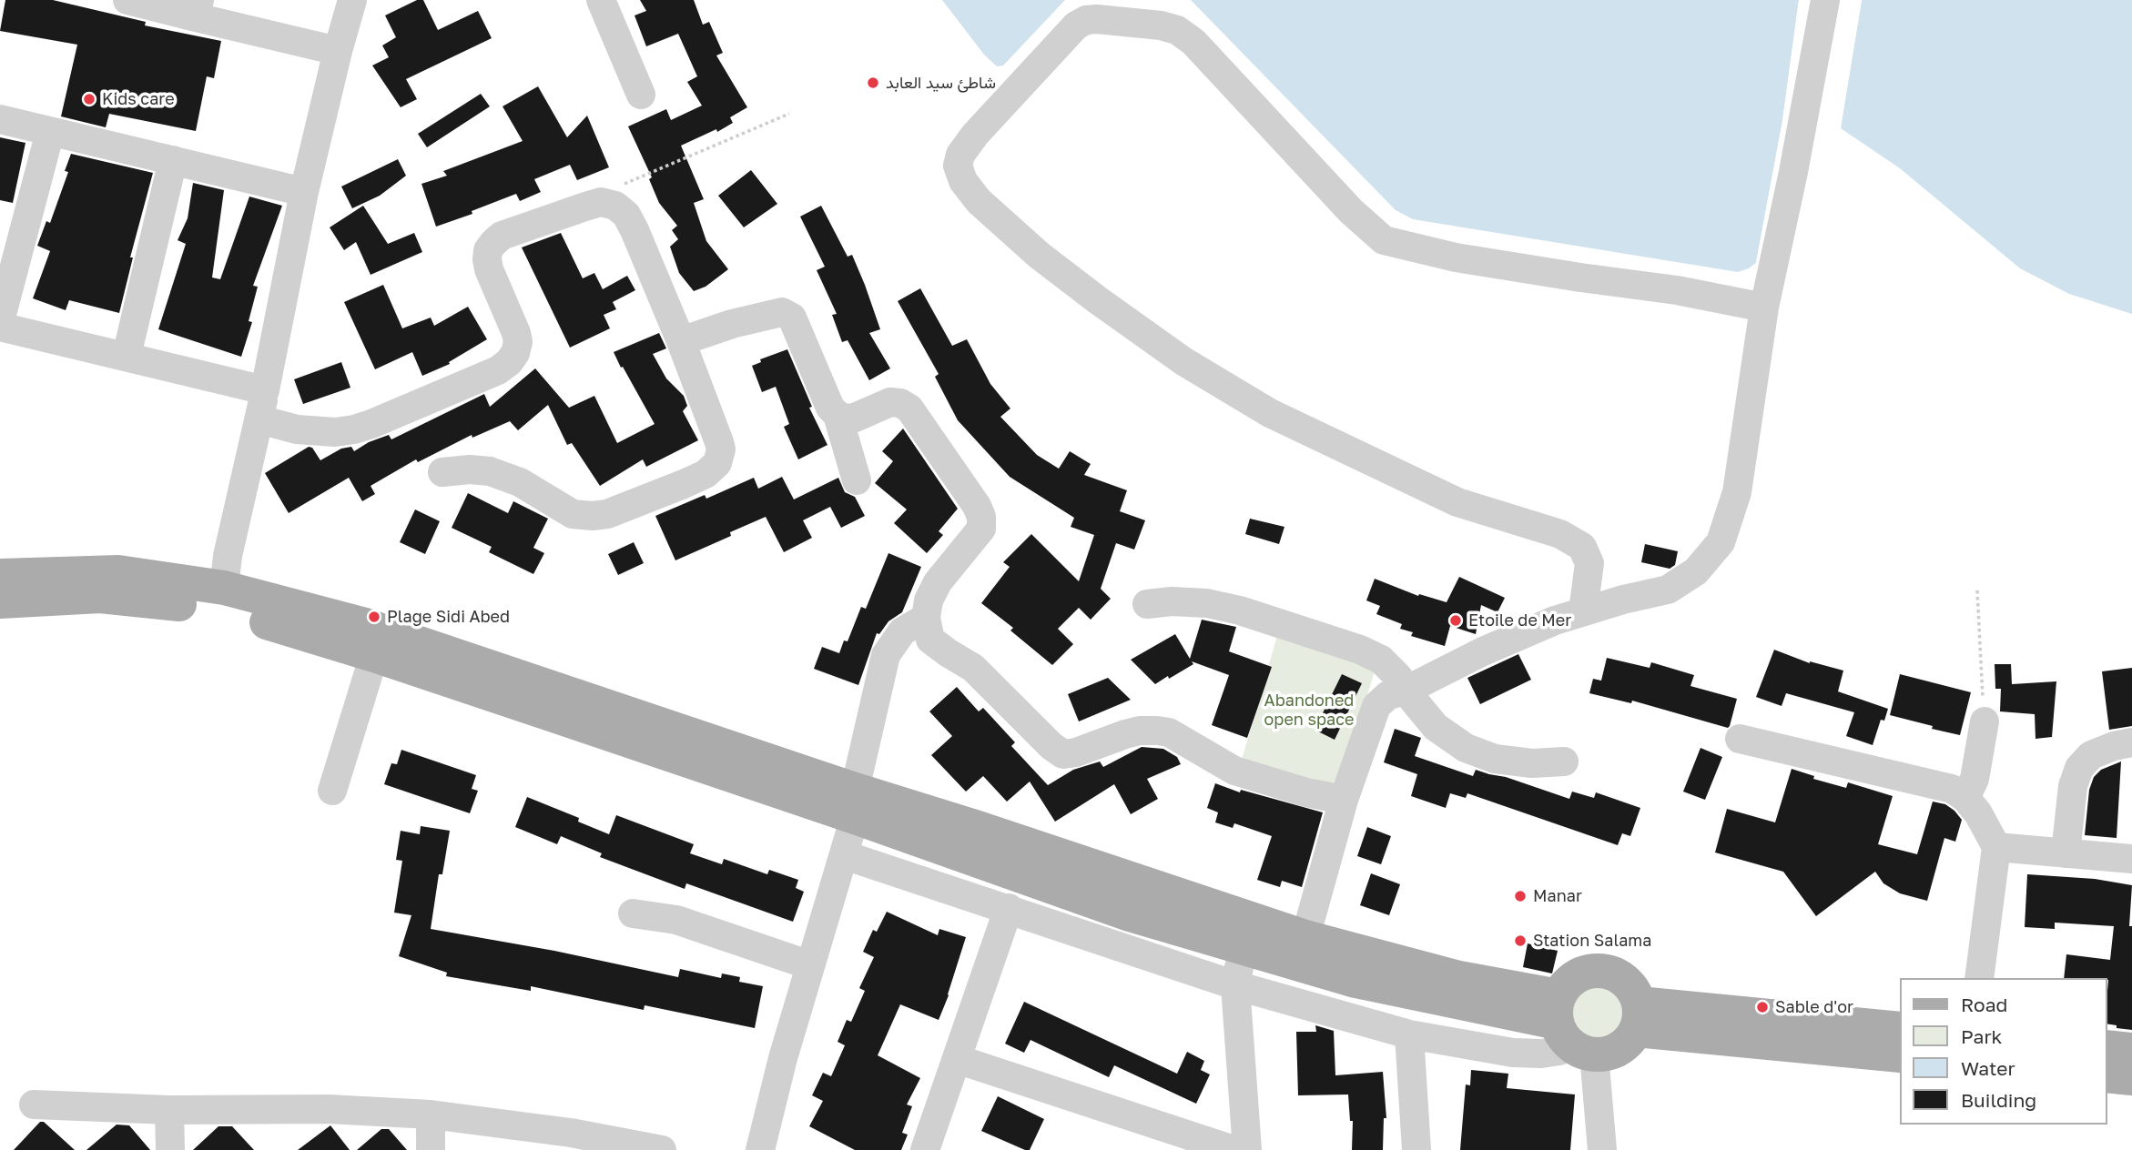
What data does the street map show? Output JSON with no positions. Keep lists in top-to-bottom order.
{
  "parks": ["Abandoned open space"],
  "places": [
    "شاطئ سيد العابد",
    "Kids care",
    "Plage Sidi Abed",
    "Etoile de Mer",
    "Manar",
    "Station Salama",
    "Sable d'or"
  ],
  "legend": [
    "Road",
    "Park",
    "Water",
    "Building"
  ]
}
